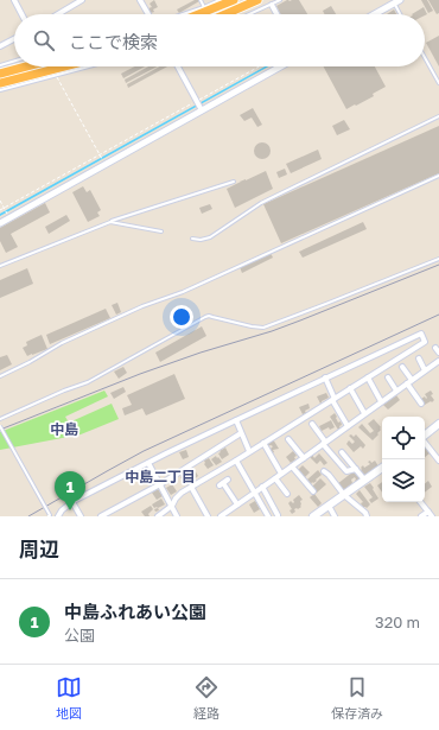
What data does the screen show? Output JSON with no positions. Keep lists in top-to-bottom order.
{
  "districts": ["中島", "中島二丁目"],
  "page": {
    "search": "ここで検索",
    "pins": "1",
    "heading": "周辺",
    "list": [
      {
        "mark": "1",
        "name": "中島ふれあい公園",
        "note": "公園",
        "value": "320 m"
      }
    ],
    "nav": ["地図", "経路", "保存済み"]
  }
}
